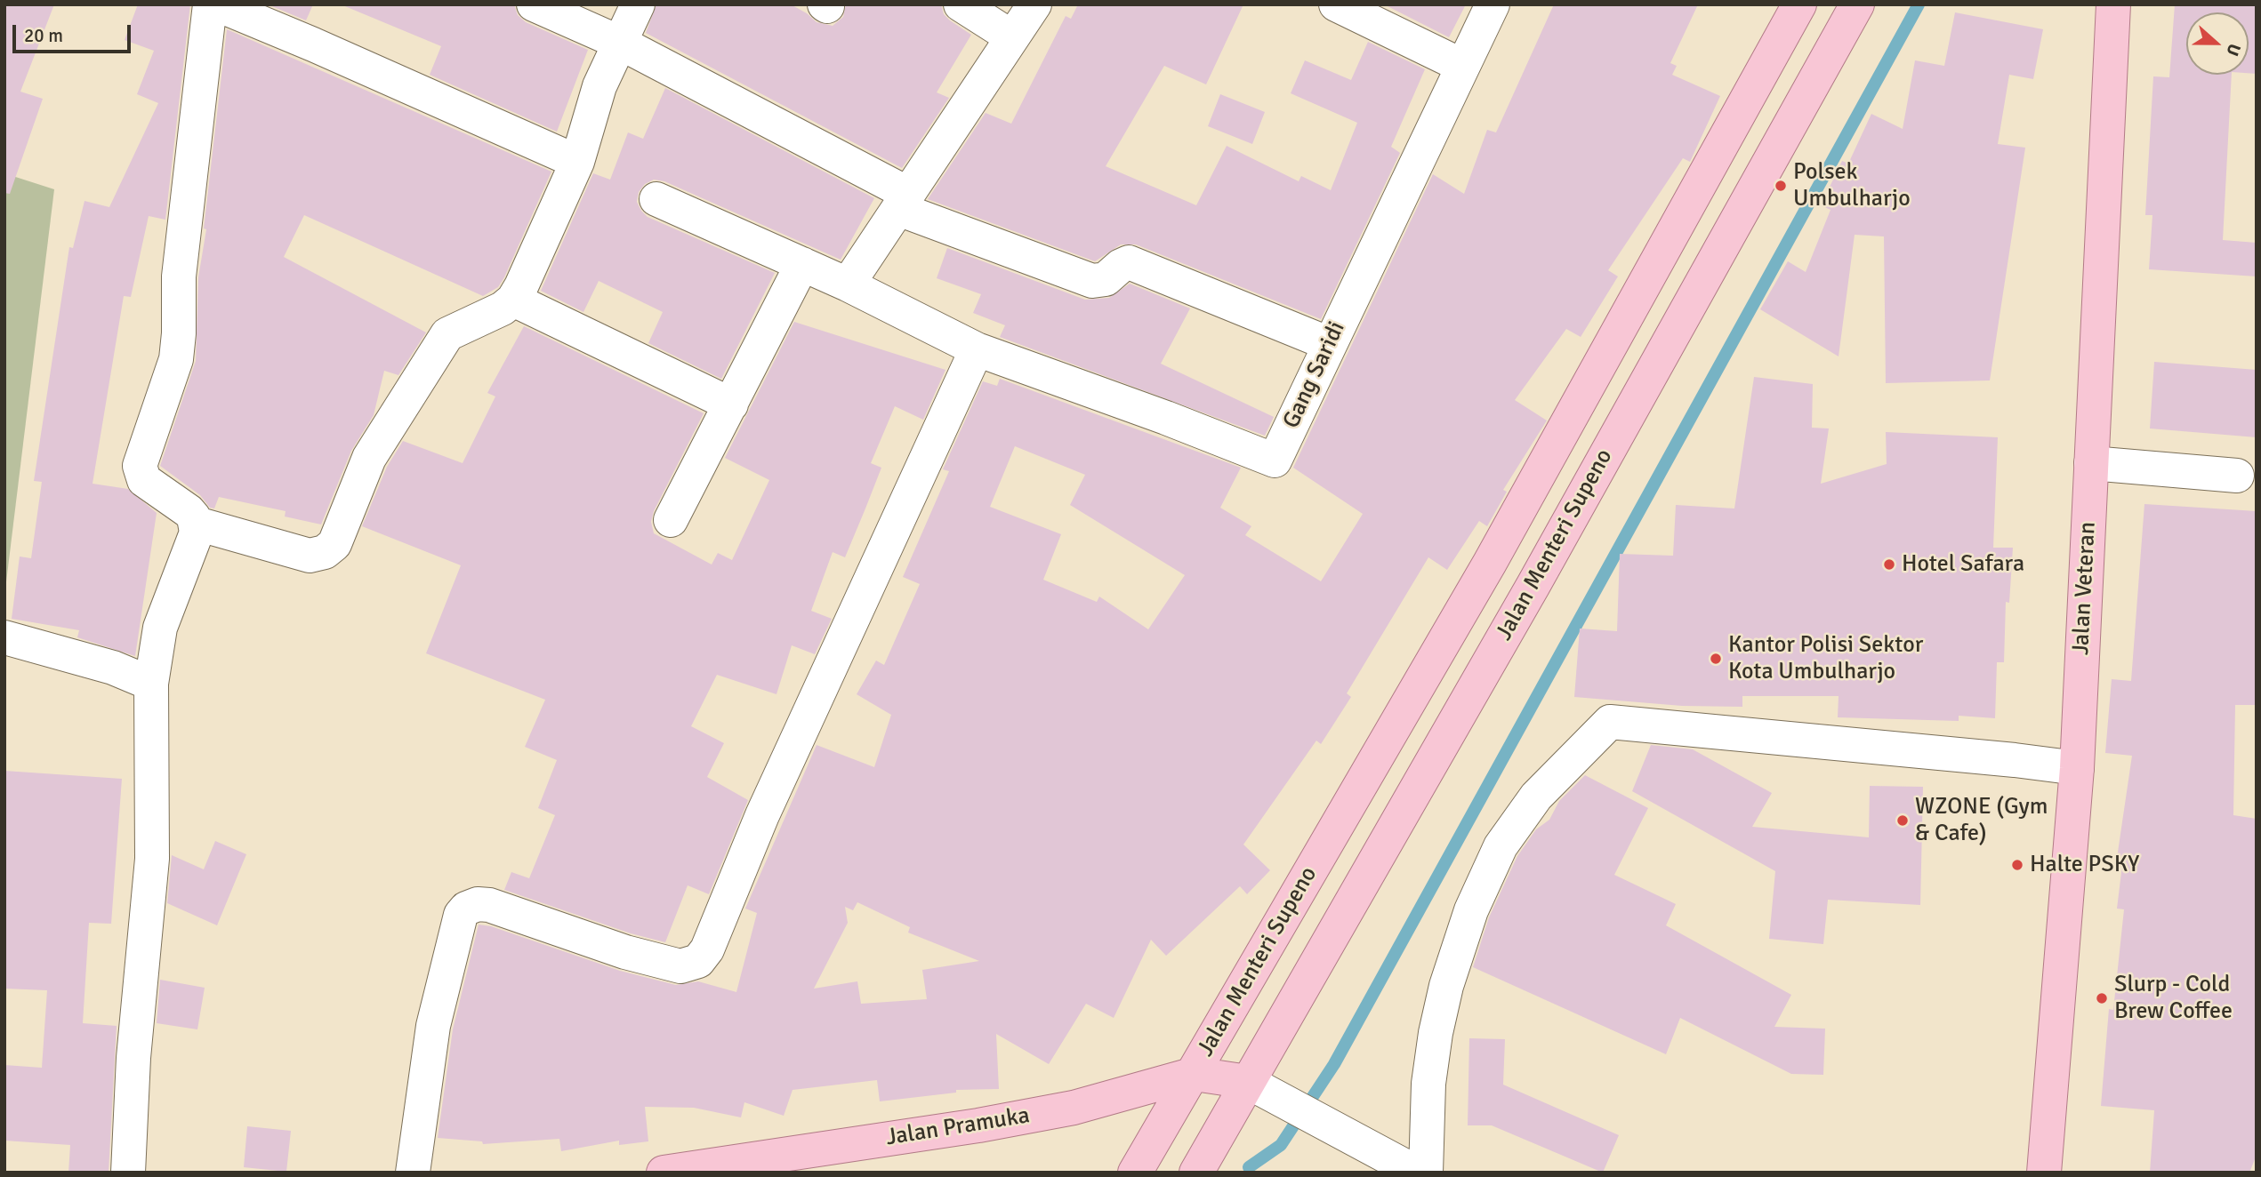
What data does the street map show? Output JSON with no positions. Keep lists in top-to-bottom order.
{
  "streets": {
    "main road": ["Jalan Menteri Supeno", "Jalan Veteran", "Jalan Pramuka"],
    "street": ["Gang Saridi"]
  },
  "crossings": [
    ["Jalan Menteri Supeno", "Jalan Pramuka"]
  ],
  "places": [
    "Polsek Umbulharjo",
    "Hotel Safara",
    "Kantor Polisi Sektor Kota Umbulharjo",
    "WZONE (Gym & Cafe)",
    "Halte PSKY",
    "Slurp - Cold Brew Coffee"
  ],
  "scale_bar": "20 m",
  "north": "right"
}
